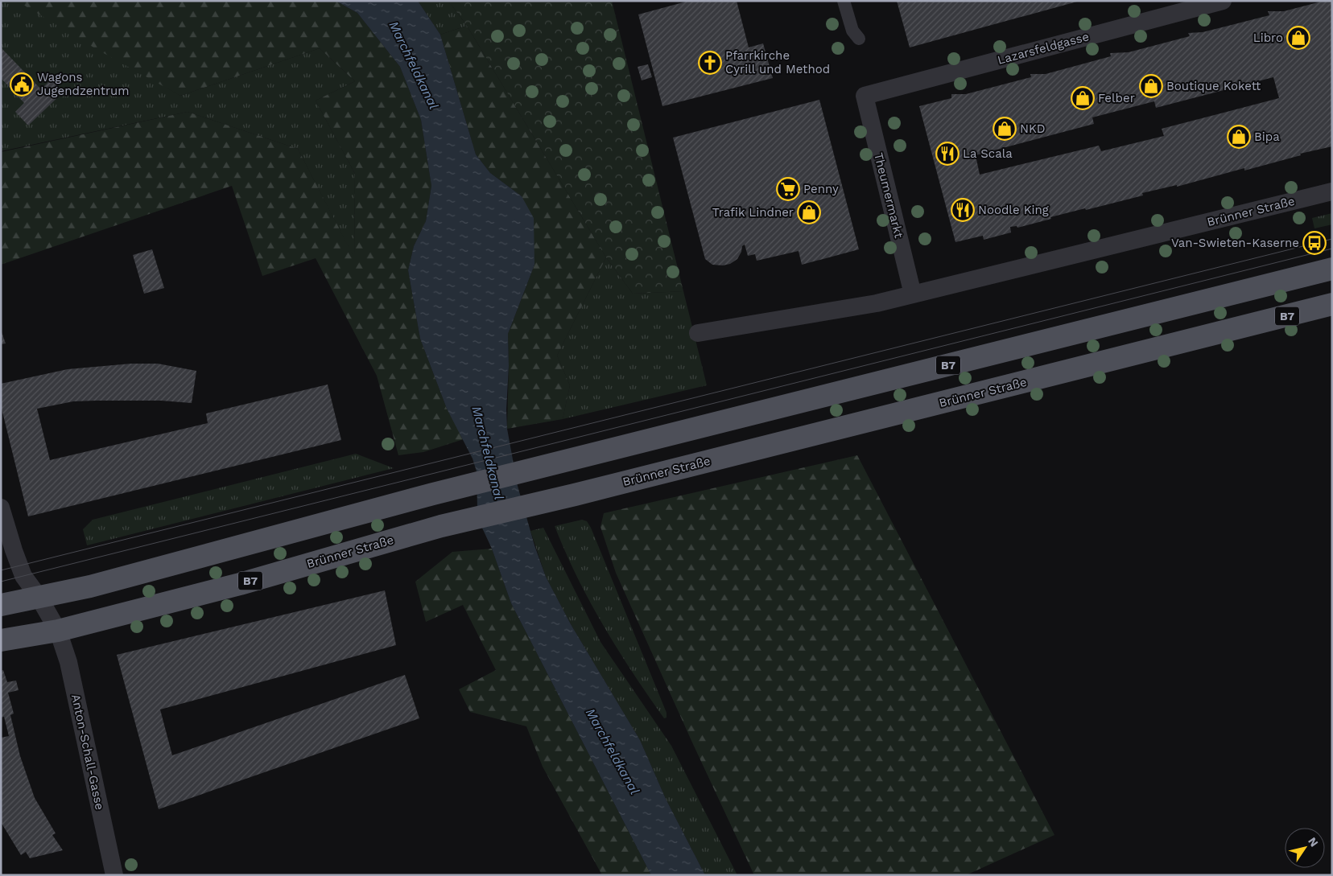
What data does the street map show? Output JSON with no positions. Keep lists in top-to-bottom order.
{
  "streets": {
    "main road": ["Brünner Straße", "B7"],
    "street": ["Lazarsfeldgasse", "Theumermarkt", "Anton-Schall-Gasse"]
  },
  "crossings": [
    ["Lazarsfeldgasse", "Theumermarkt"],
    ["Theumermarkt", "Brünner Straße"],
    ["Brünner Straße", "Anton-Schall-Gasse"],
    ["B7", "Anton-Schall-Gasse"]
  ],
  "water": ["Marchfeldkanal"],
  "places": {
    "shop": [
      "Libro",
      "Boutique Kokett",
      "Felber",
      "NKD",
      "Bipa",
      "Trafik Lindner"
    ],
    "church": ["Pfarrkirche Cyrill und Method"],
    "public building": ["Wagons Jugendzentrum"],
    "restaurant": ["La Scala", "Noodle King"],
    "supermarket": ["Penny"],
    "bus stop": ["Van-Swieten-Kaserne"]
  },
  "north": "top right"
}
